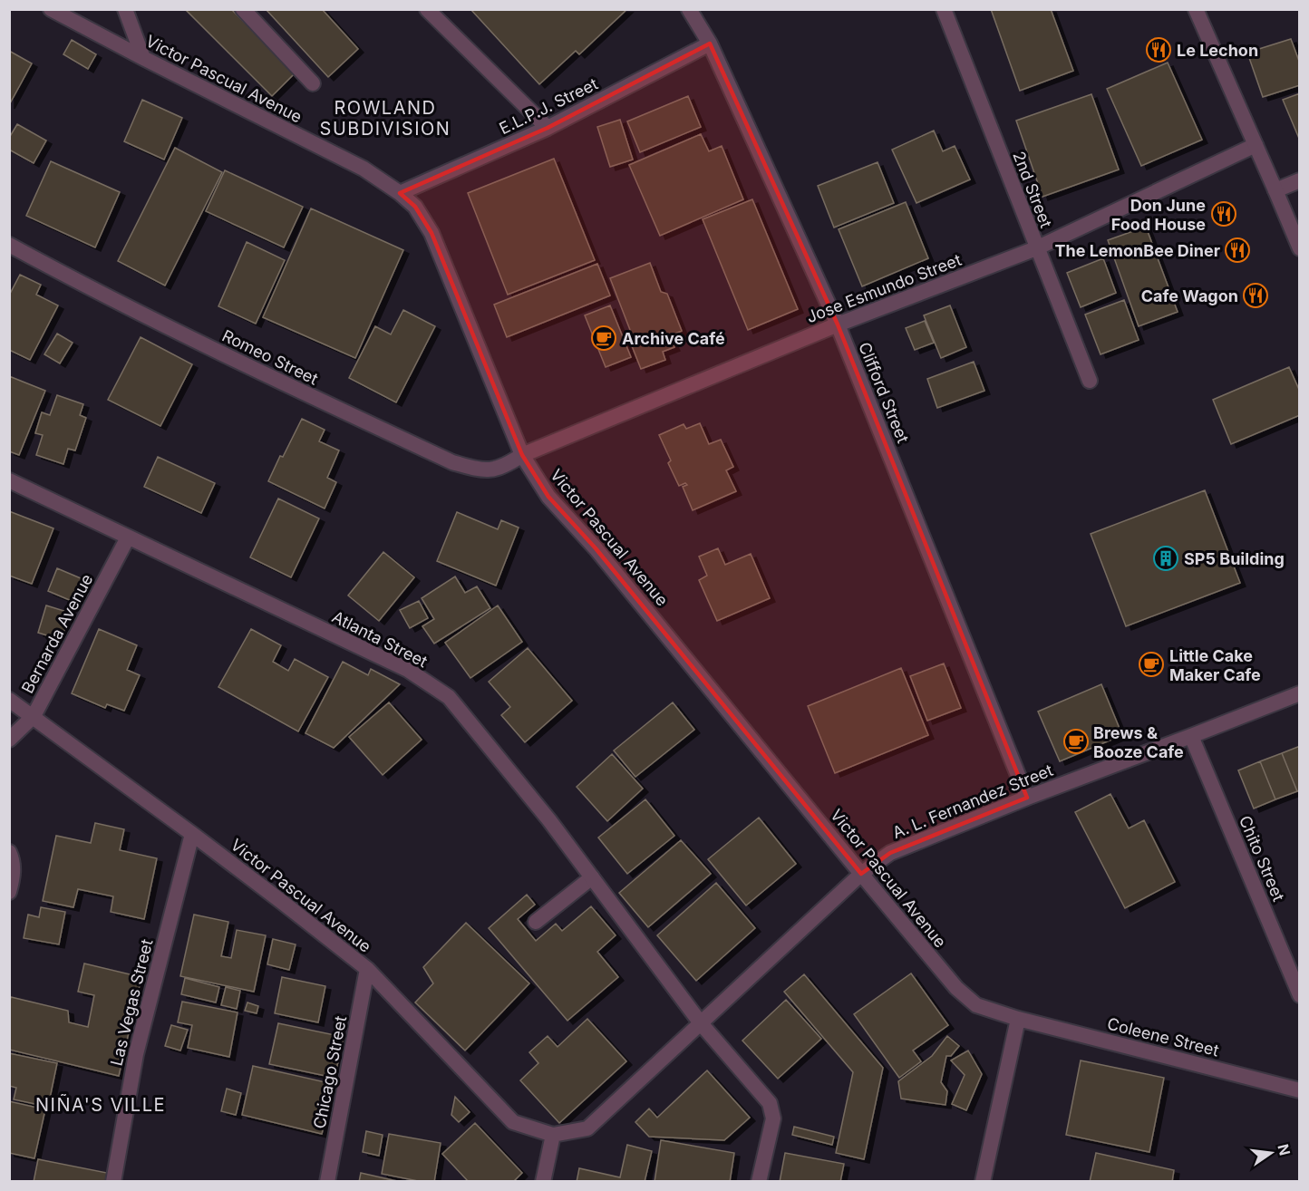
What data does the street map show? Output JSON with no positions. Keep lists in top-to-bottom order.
{
  "streets": {
    "street": [
      "Victor Pascual Avenue",
      "E.L.P.J. Street",
      "2nd Street",
      "Jose Esmundo Street",
      "Romeo Street",
      "Clifford Street",
      "Bernarda Avenue",
      "Atlanta Street",
      "A. L. Fernandez Street",
      "Chito Street",
      "Las Vegas Street",
      "Coleene Street",
      "Chicago Street"
    ]
  },
  "crossings": [
    ["Victor Pascual Avenue", "E.L.P.J. Street"],
    ["Victor Pascual Avenue", "Jose Esmundo Street"],
    ["Victor Pascual Avenue", "Romeo Street"],
    ["Victor Pascual Avenue", "Bernarda Avenue"],
    ["Victor Pascual Avenue", "A. L. Fernandez Street"],
    ["Victor Pascual Avenue", "Las Vegas Street"],
    ["Victor Pascual Avenue", "Coleene Street"],
    ["Victor Pascual Avenue", "Chicago Street"],
    ["E.L.P.J. Street", "Clifford Street"],
    ["2nd Street", "Jose Esmundo Street"],
    ["Jose Esmundo Street", "Romeo Street"],
    ["Jose Esmundo Street", "Clifford Street"],
    ["Clifford Street", "A. L. Fernandez Street"],
    ["Bernarda Avenue", "Atlanta Street"],
    ["Atlanta Street", "A. L. Fernandez Street"],
    ["A. L. Fernandez Street", "Chito Street"]
  ],
  "districts": ["ROWLAND SUBDIVISION", "NIÑA'S VILLE"],
  "places": {
    "restaurant": [
      "Le Lechon",
      "Don June Food House",
      "The LemonBee Diner",
      "Cafe Wagon"
    ],
    "cafe": ["Archive Café", "Little Cake Maker Cafe", "Brews & Booze Cafe"],
    "building": ["SP5 Building"]
  },
  "north": "right"
}
